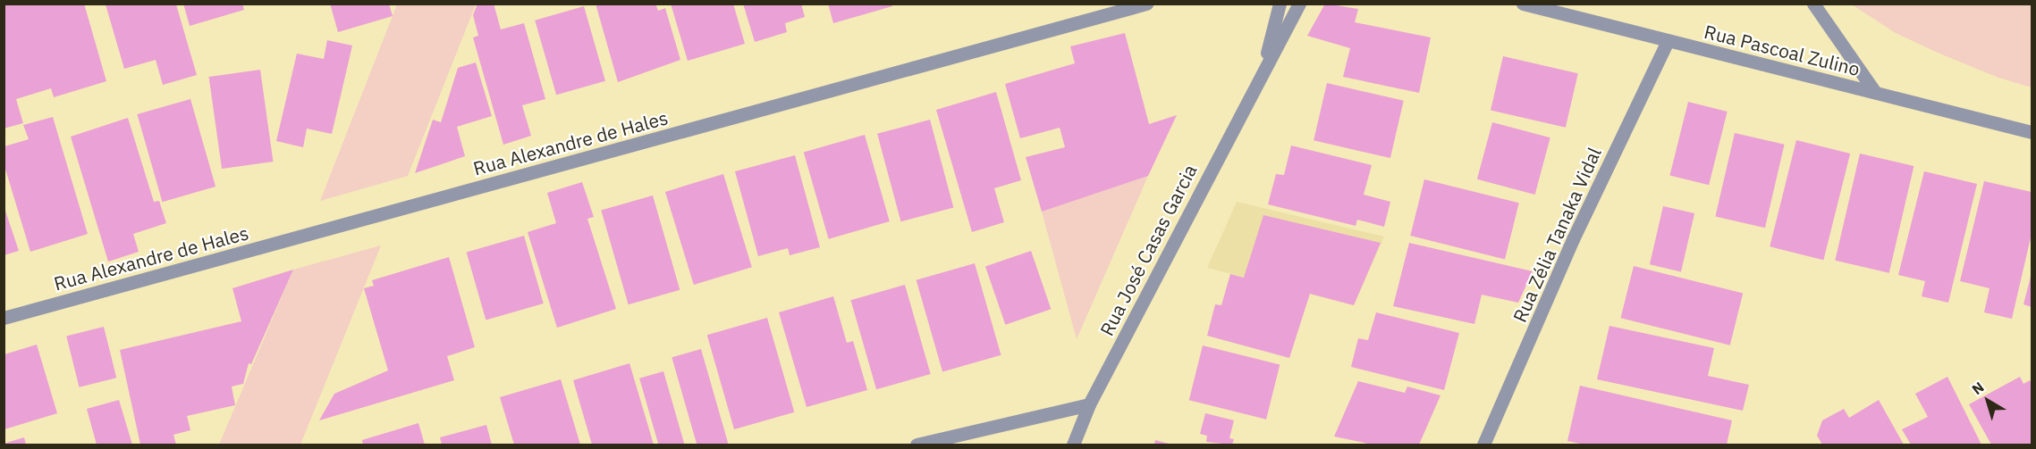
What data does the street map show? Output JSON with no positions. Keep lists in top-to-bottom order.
{
  "streets": {
    "street": [
      "Rua Pascoal Zulino",
      "Rua Alexandre de Hales",
      "Rua Zélia Tanaka Vidal",
      "Rua José Casas Garcia"
    ]
  },
  "crossings": [
    ["Rua Pascoal Zulino", "Rua Zélia Tanaka Vidal"]
  ],
  "north": "top left"
}
